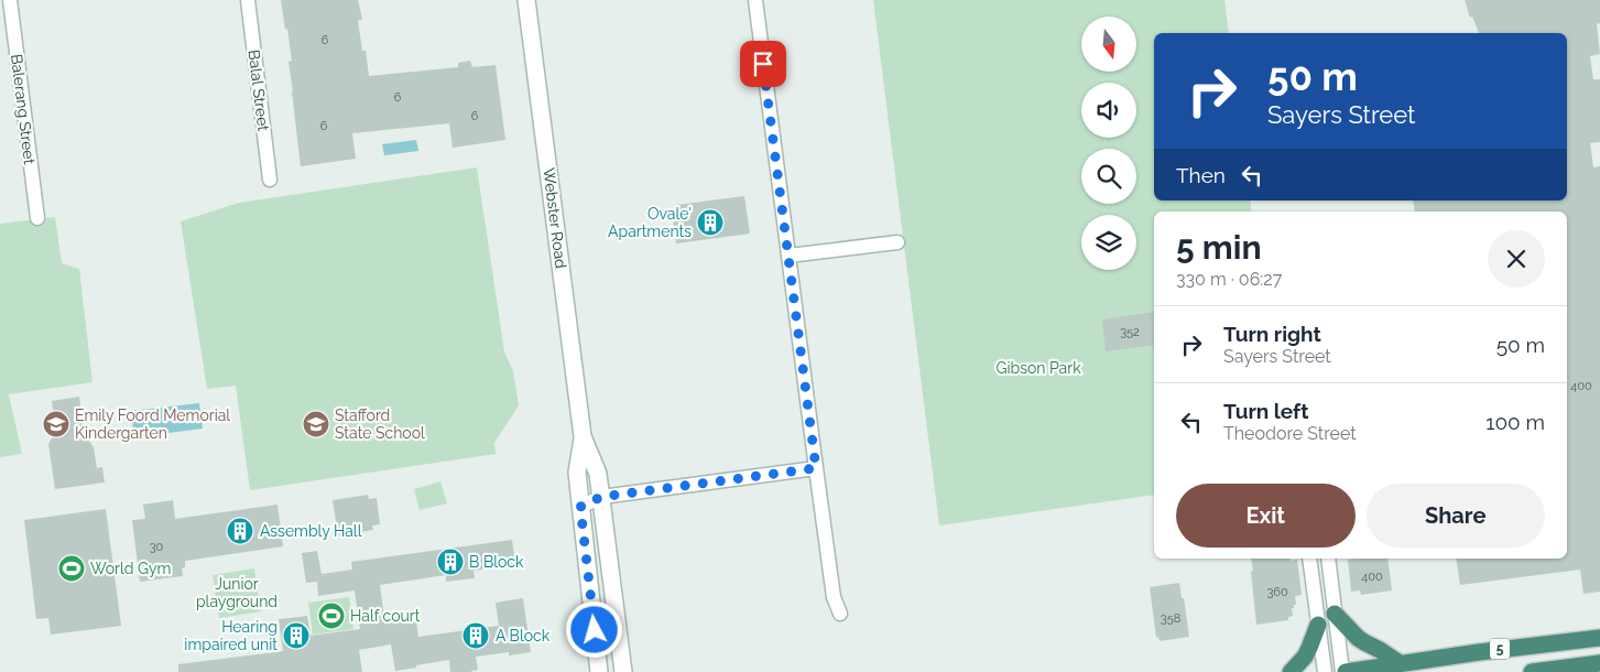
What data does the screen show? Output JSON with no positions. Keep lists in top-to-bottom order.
{
  "streets": {
    "highway": ["5"],
    "main road": ["Webster Road"],
    "street": ["Balal Street", "Balerang Street"]
  },
  "parks": ["Gibson Park", "Junior playground"],
  "places": {
    "building": [
      "Ovale' Apartments",
      "Assembly Hall",
      "B Block",
      "Hearing impaired unit",
      "A Block"
    ],
    "school or university": ["Emily Foord Memorial Kindergarten", "Stafford State School"],
    "sports": ["World Gym", "Half court"]
  },
  "house_numbers": [
    "6",
    "6",
    "6",
    "6",
    "352",
    "400",
    "30",
    "400",
    "360",
    "358"
  ],
  "north": "bottom",
  "page": {
    "turn": ["50 m", "Sayers Street"],
    "then": "Then",
    "heading": ["5 min", "330 m · 06:27"],
    "list": [
      {
        "name": "Turn right",
        "note": "Sayers Street",
        "value": "50 m"
      },
      {
        "name": "Turn left",
        "note": "Theodore Street",
        "value": "100 m"
      }
    ],
    "buttons": ["Exit", "Share"]
  }
}
